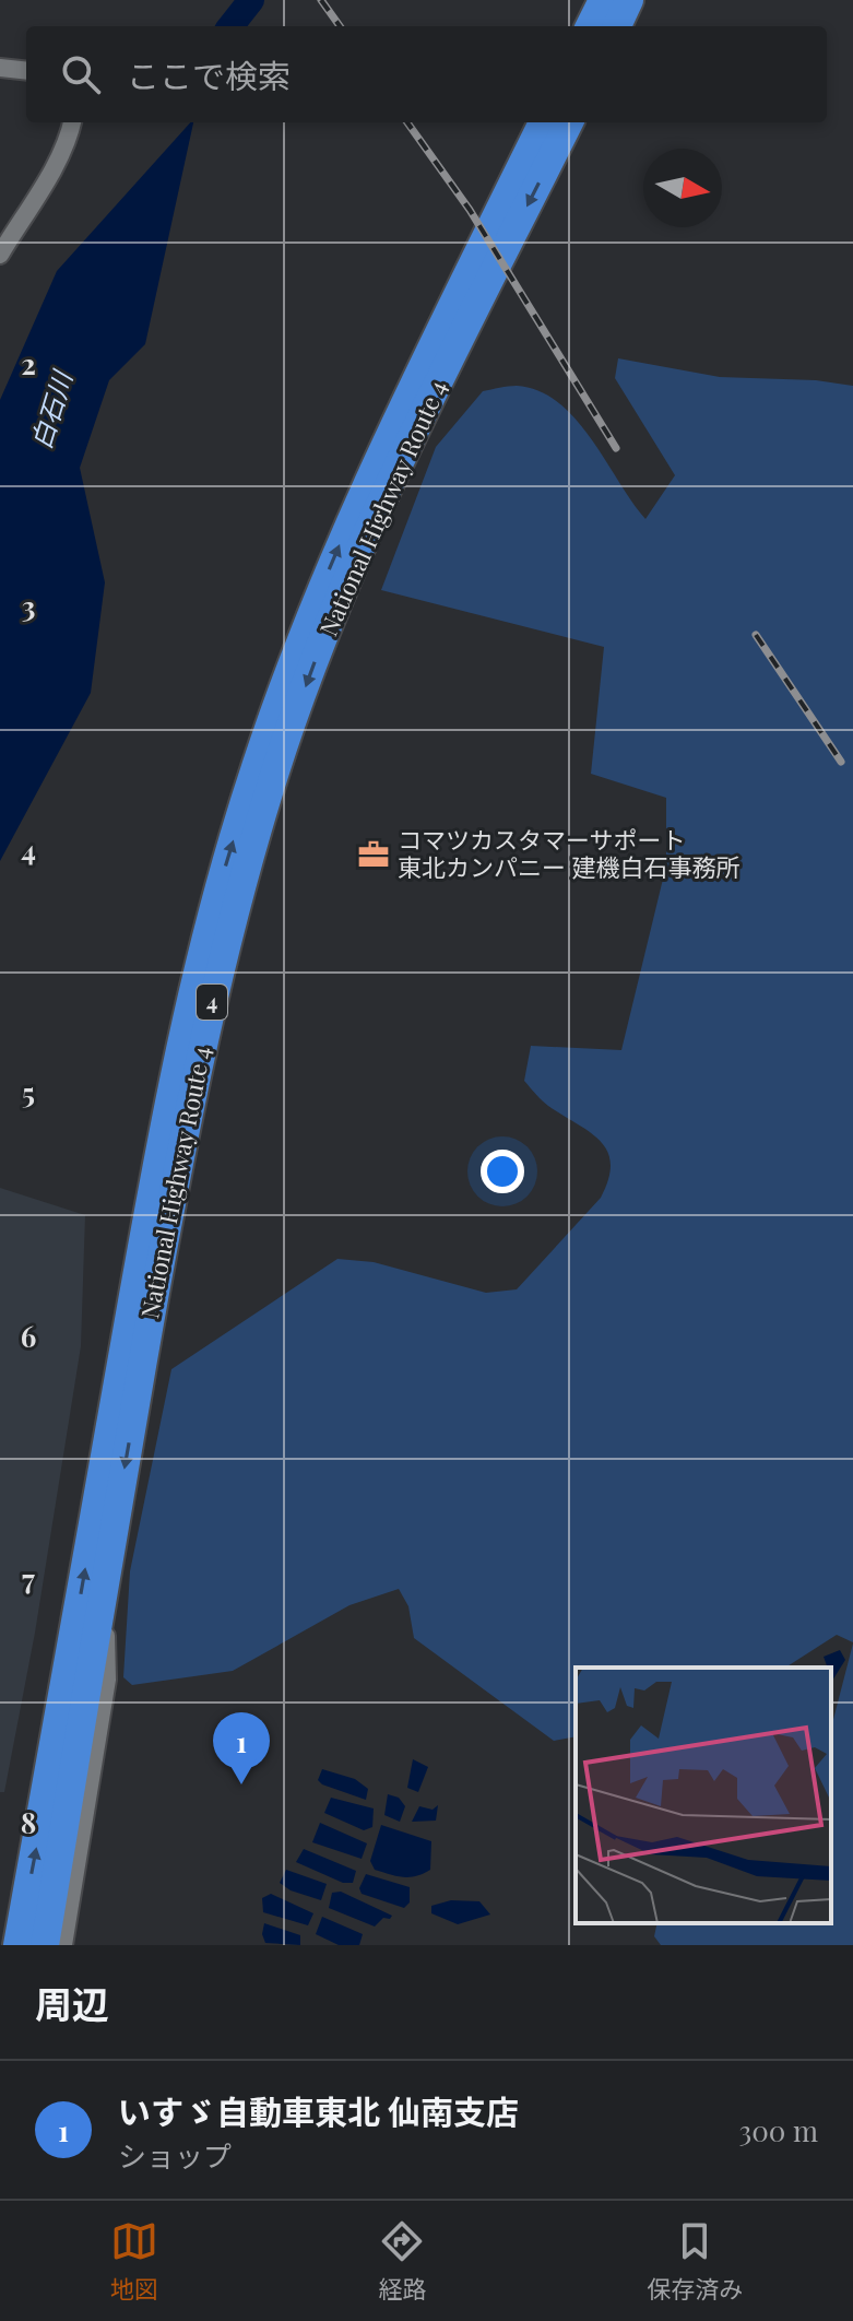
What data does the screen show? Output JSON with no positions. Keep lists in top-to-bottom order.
{
  "streets": {
    "highway": ["National Highway Route 4", "4"]
  },
  "water": ["白石川"],
  "places": {
    "office": ["コマツカスタマーサポート 東北カンパニー 建機白石事務所"]
  },
  "north": "right",
  "page": {
    "search": "ここで検索",
    "pins": "1",
    "heading": "周辺",
    "list": [
      {
        "mark": "1",
        "name": "いすゞ自動車東北 仙南支店",
        "note": "ショップ",
        "value": "300 m"
      }
    ],
    "nav": ["地図", "経路", "保存済み"]
  },
  "grid": {
    "rows": [
      "2",
      "3",
      "4",
      "5",
      "6",
      "7",
      "8"
    ]
  }
}
